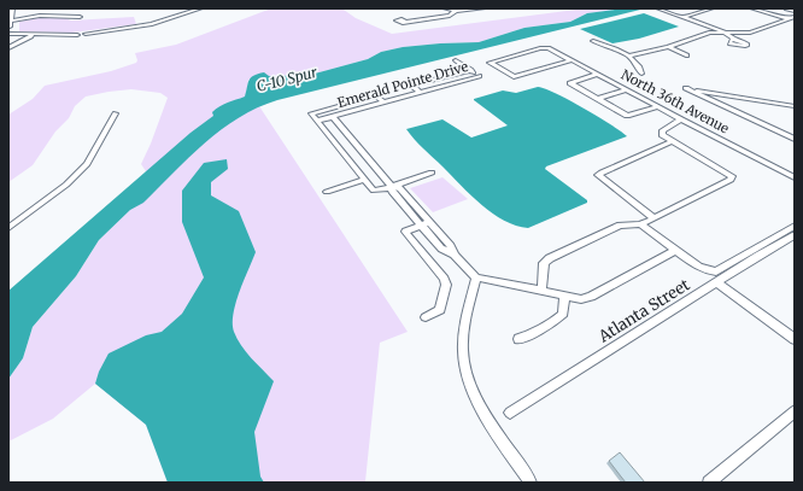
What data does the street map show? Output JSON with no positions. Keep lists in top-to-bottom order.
{
  "streets": {
    "street": ["Emerald Pointe Drive", "North 36th Avenue", "Atlanta Street"]
  },
  "water": ["C-10 Spur"]
}
